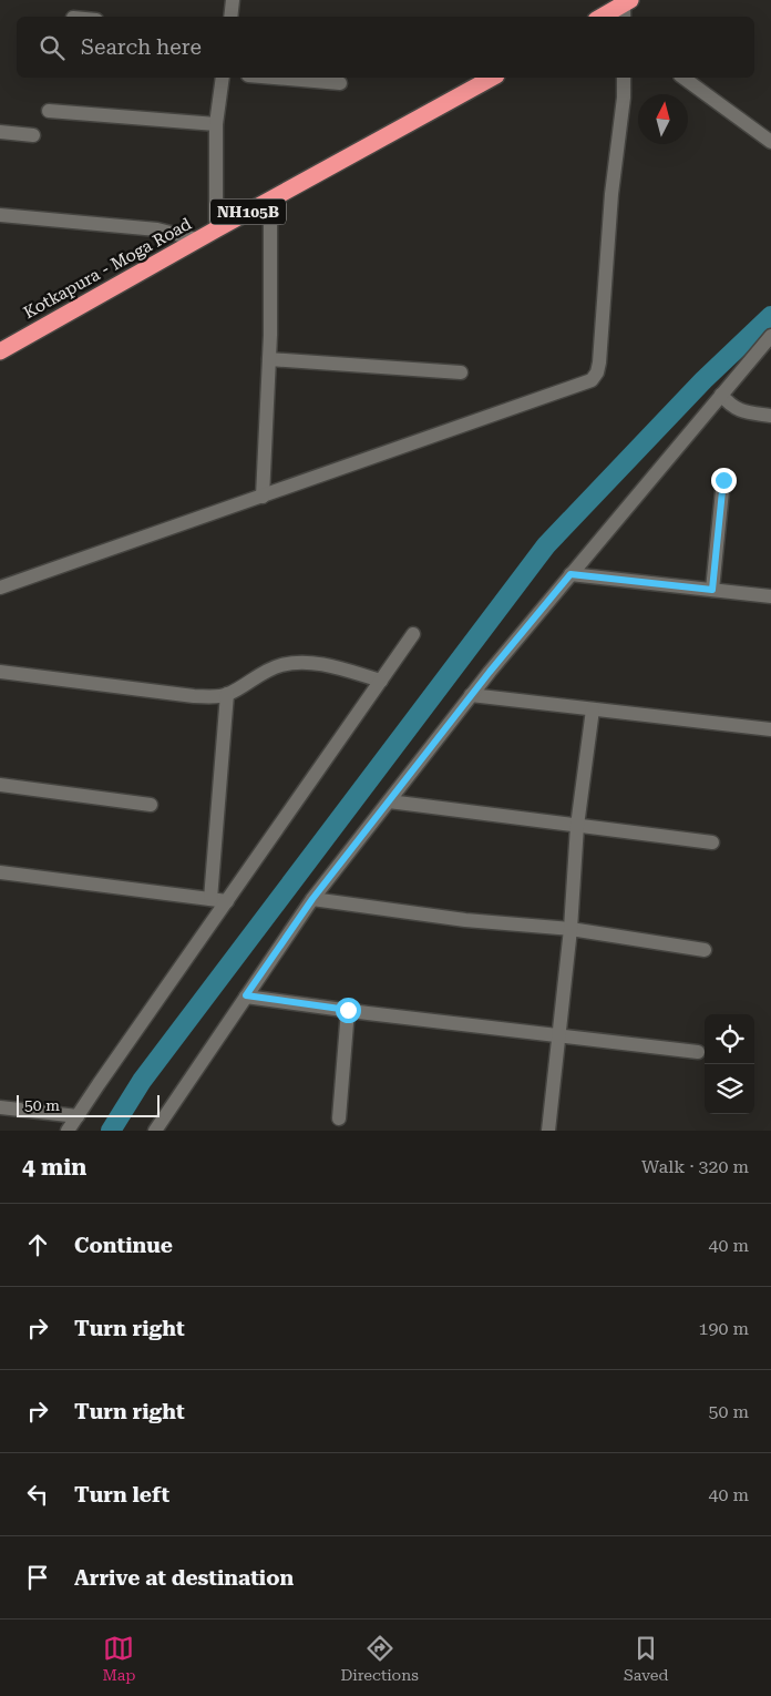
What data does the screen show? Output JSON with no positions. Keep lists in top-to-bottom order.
{
  "streets": {
    "highway": ["NH105B", "Kotkapura - Moga Road"]
  },
  "scale_bar": "50 m",
  "north": "top",
  "page": {
    "search": "Search here",
    "scale": "50 m",
    "heading": ["4 min", "Walk · 320 m"],
    "list": [
      ["Continue", "40 m"],
      ["Turn right", "190 m"],
      ["Turn right", "50 m"],
      ["Turn left", "40 m"],
      "Arrive at destination"
    ],
    "nav": ["Map", "Directions", "Saved"]
  }
}
